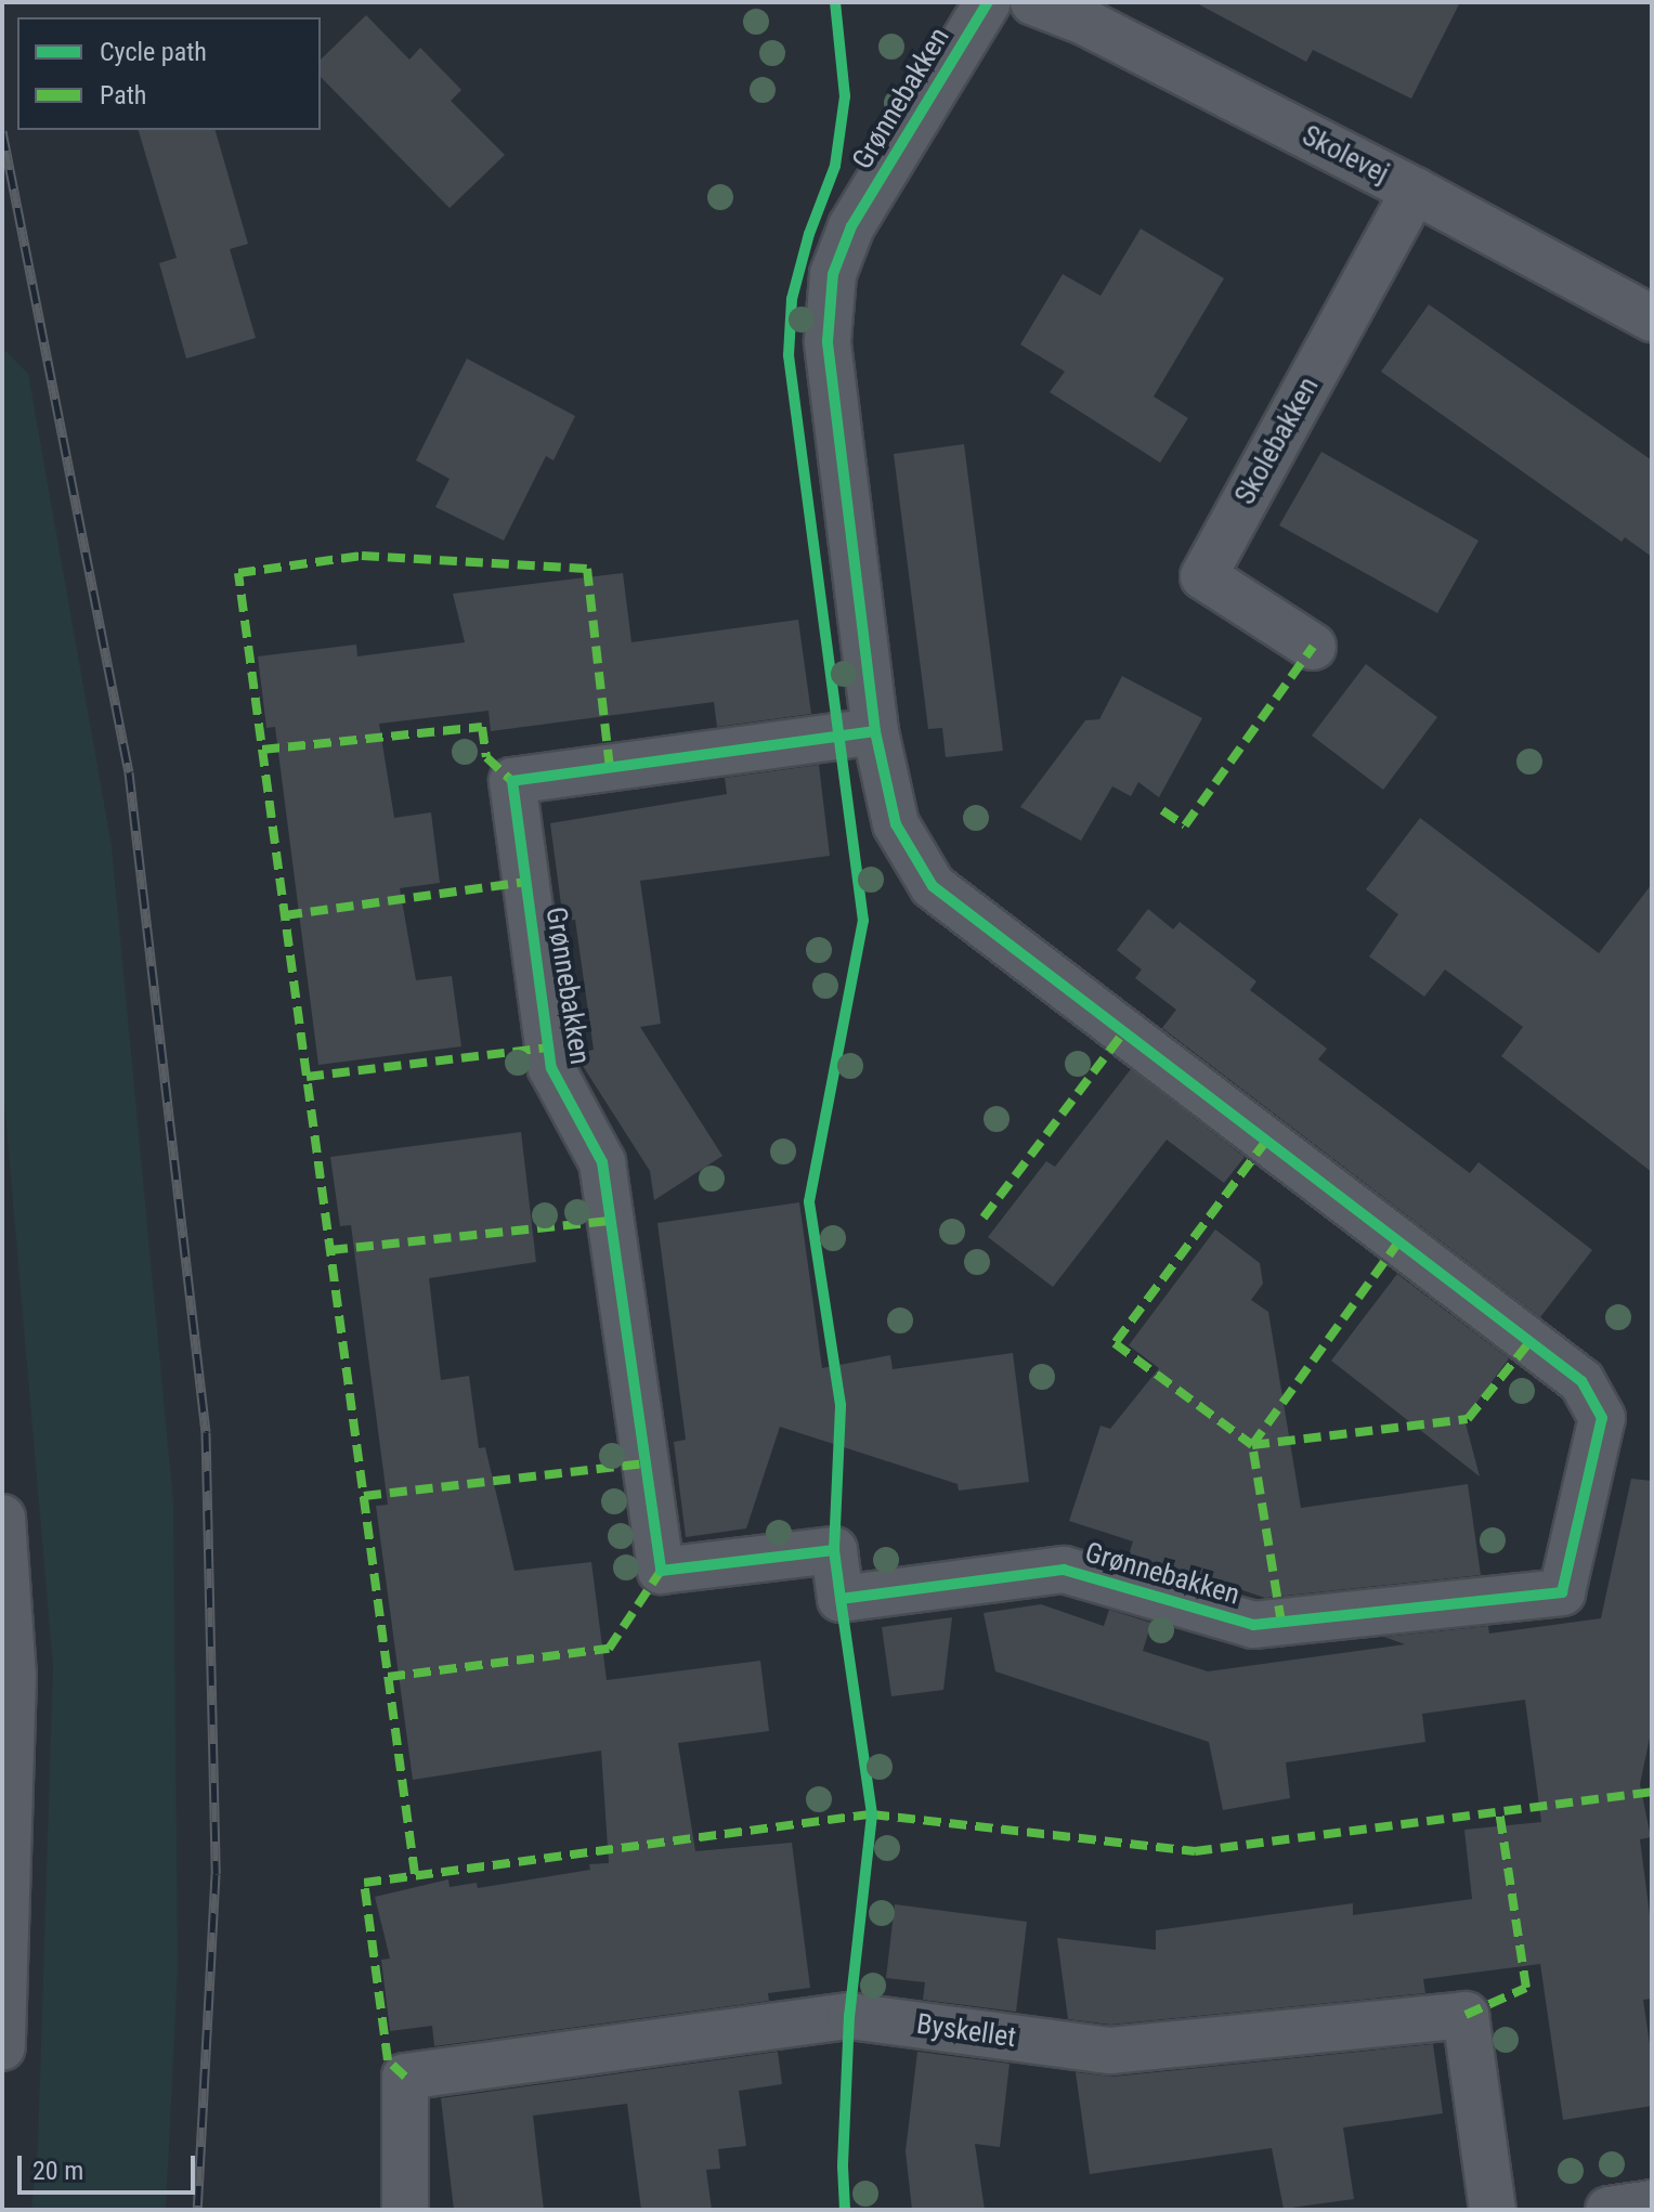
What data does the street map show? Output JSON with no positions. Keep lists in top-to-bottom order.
{
  "streets": {
    "street": [
      "Grønnebakken",
      "Skolevej",
      "Skolebakken",
      "Byskellet"
    ]
  },
  "crossings": [
    ["Skolevej", "Skolebakken"]
  ],
  "legend": ["Cycle path", "Path"],
  "scale_bar": "20 m"
}
